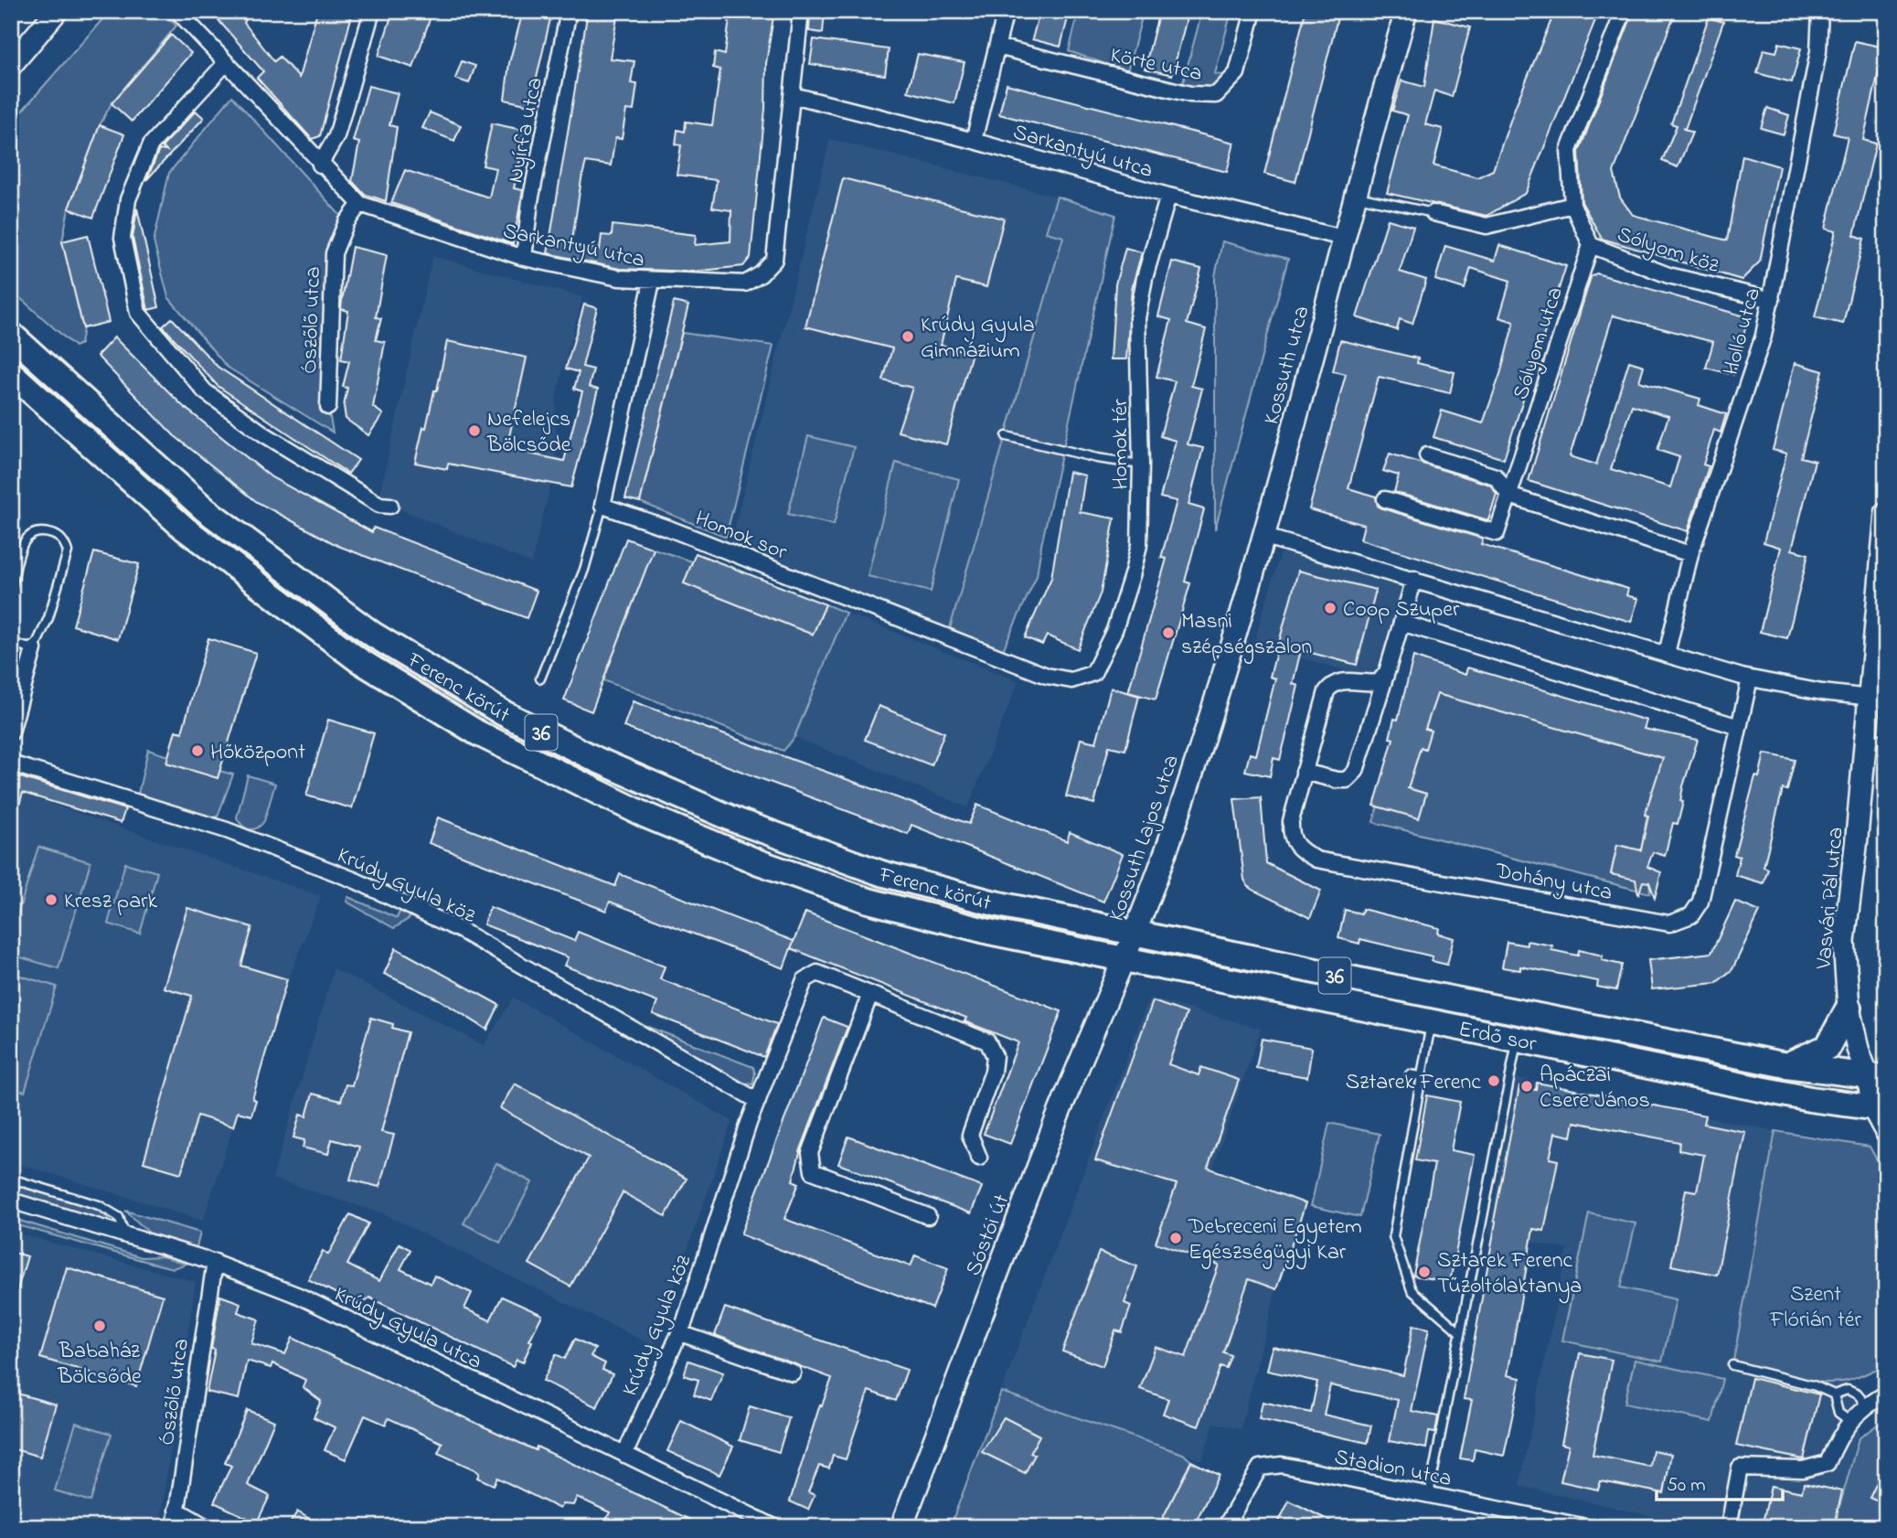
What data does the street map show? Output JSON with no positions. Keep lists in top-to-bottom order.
{
  "streets": {
    "main road": ["Ferenc körút", "36", "Erdő sor"],
    "street": [
      "Körte utca",
      "Nyírfa utca",
      "Sarkantyú utca",
      "Sólyom köz",
      "Ószőlő utca",
      "Holló utca",
      "Sólyom utca",
      "Kossuth utca",
      "Homok tér",
      "Homok sor",
      "Kossuth Lajos utca",
      "Dohány utca",
      "Krúdy Gyula köz",
      "Vasvári Pál utca",
      "Sóstói út",
      "Krúdy Gyula utca",
      "Stadion utca"
    ]
  },
  "crossings": [
    ["Nyírfa utca", "Sarkantyú utca"],
    ["Sarkantyú utca", "Ószőlő utca"],
    ["Sarkantyú utca", "Kossuth utca"],
    ["Sarkantyú utca", "Homok tér"],
    ["Sólyom köz", "Holló utca"],
    ["Sólyom köz", "Sólyom utca"],
    ["Ószőlő utca", "Krúdy Gyula utca"],
    ["Kossuth utca", "Kossuth Lajos utca"],
    ["Homok tér", "Homok sor"],
    ["Ferenc körút", "Kossuth Lajos utca"],
    ["Ferenc körút", "Erdő sor"],
    ["Ferenc körút", "Sóstói út"],
    ["Kossuth Lajos utca", "Erdő sor"],
    ["Kossuth Lajos utca", "Sóstói út"],
    ["Krúdy Gyula köz", "Krúdy Gyula utca"],
    ["Vasvári Pál utca", "Erdő sor"],
    ["Erdő sor", "Sóstói út"]
  ],
  "parks": ["Szent Flórián tér"],
  "places": [
    "Krúdy Gyula Gimnázium",
    "Nefelejcs Bölcsőde",
    "Coop Szuper",
    "Masni szépségszalon",
    "Hőközpont",
    "Kresz park",
    "Sztarek Ferenc",
    "Apáczai Csere János",
    "Debreceni Egyetem Egészségügyi Kar",
    "Sztarek Ferenc Tűzoltólaktanya",
    "Babaház Bölcsőde"
  ],
  "scale_bar": "50 m"
}
